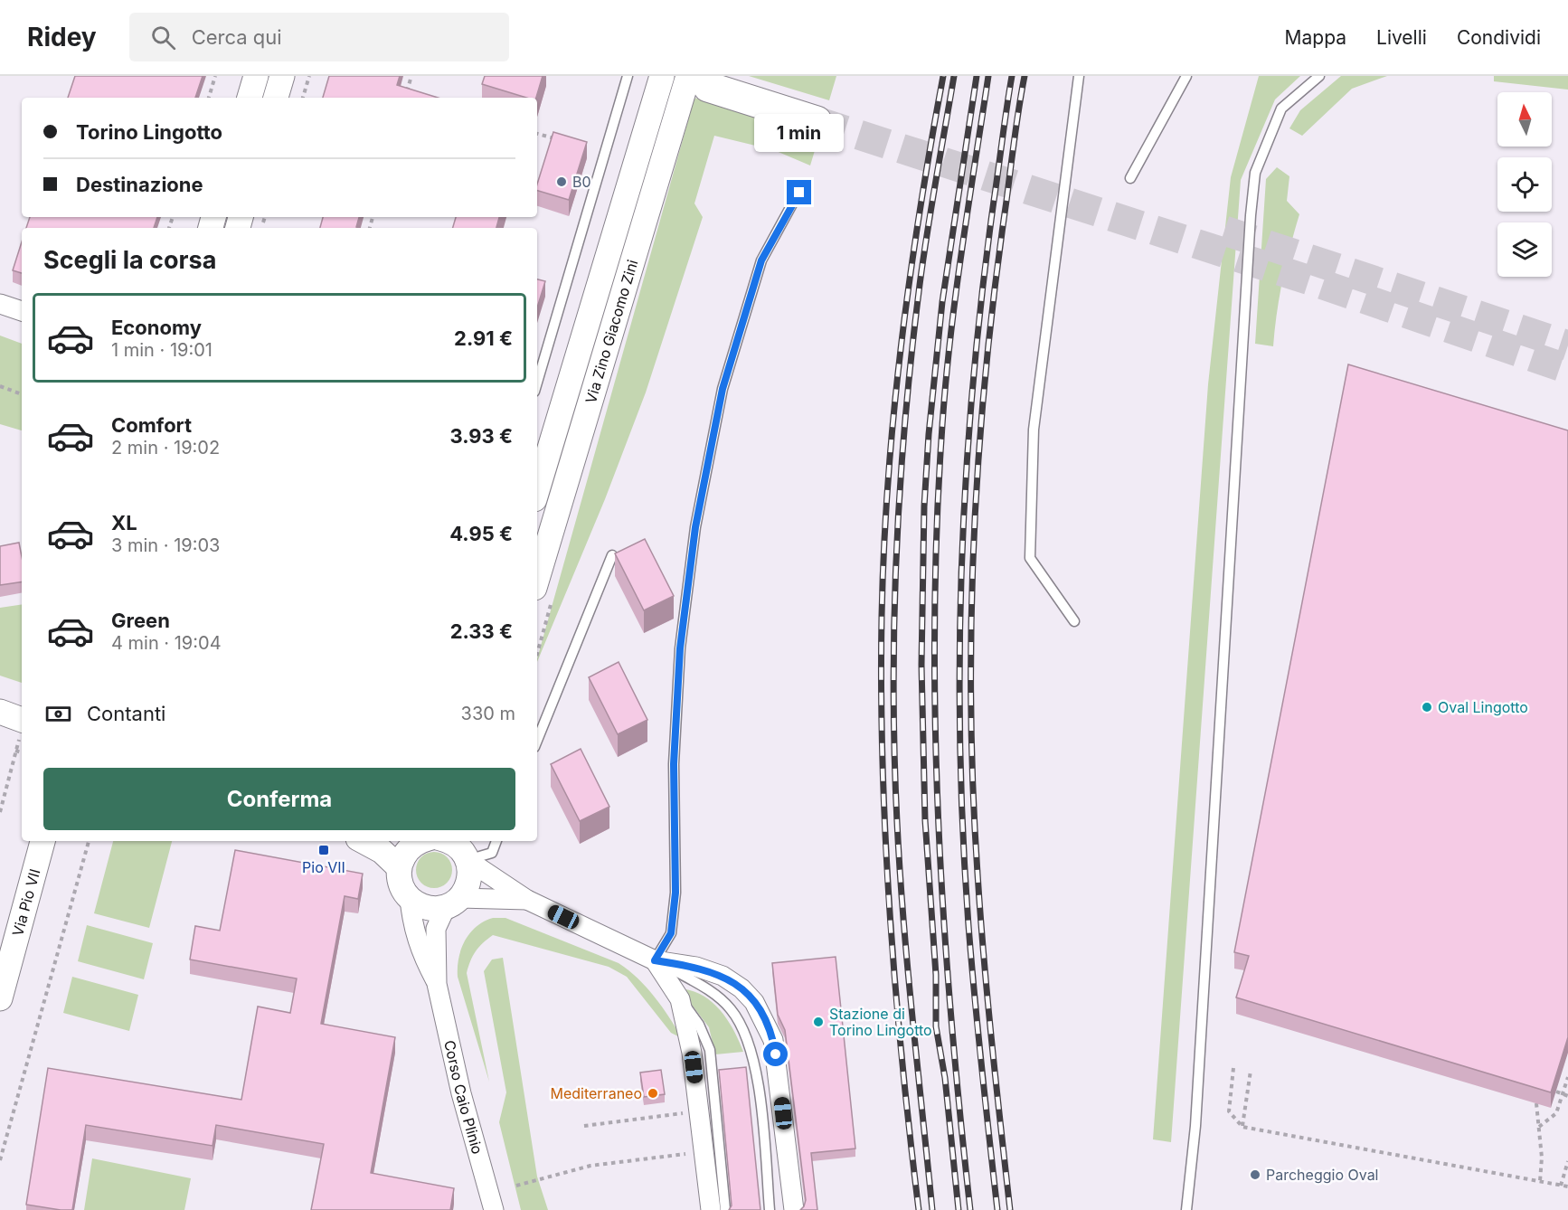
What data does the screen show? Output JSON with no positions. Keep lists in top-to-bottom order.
{
  "streets": {
    "street": ["Via Zino Giacomo Zini", "Via Pio VII", "Corso Caio Plinio"]
  },
  "places": {
    "other": [
      "B0",
      "Oval Lingotto",
      "Stazione di Torino Lingotto",
      "Mediterraneo",
      "Parcheggio Oval"
    ],
    "transit": ["Pio VII"]
  },
  "north": "top",
  "page": {
    "header": "Ridey",
    "search": "Cerca qui",
    "nav": ["Mappa", "Livelli", "Condividi"],
    "banner": ["Torino Lingotto", "Destinazione"],
    "bubble": "1 min",
    "heading": "Scegli la corsa",
    "list": [
      {
        "name": "Economy",
        "note": "1 min · 19:01",
        "value": "2.91 €"
      },
      {
        "name": "Comfort",
        "note": "2 min · 19:02",
        "value": "3.93 €"
      },
      {
        "name": "XL",
        "note": "3 min · 19:03",
        "value": "4.95 €"
      },
      {
        "name": "Green",
        "note": "4 min · 19:04",
        "value": "2.33 €"
      }
    ],
    "pay": ["Contanti", "330 m"],
    "buttons": "Conferma"
  }
}
